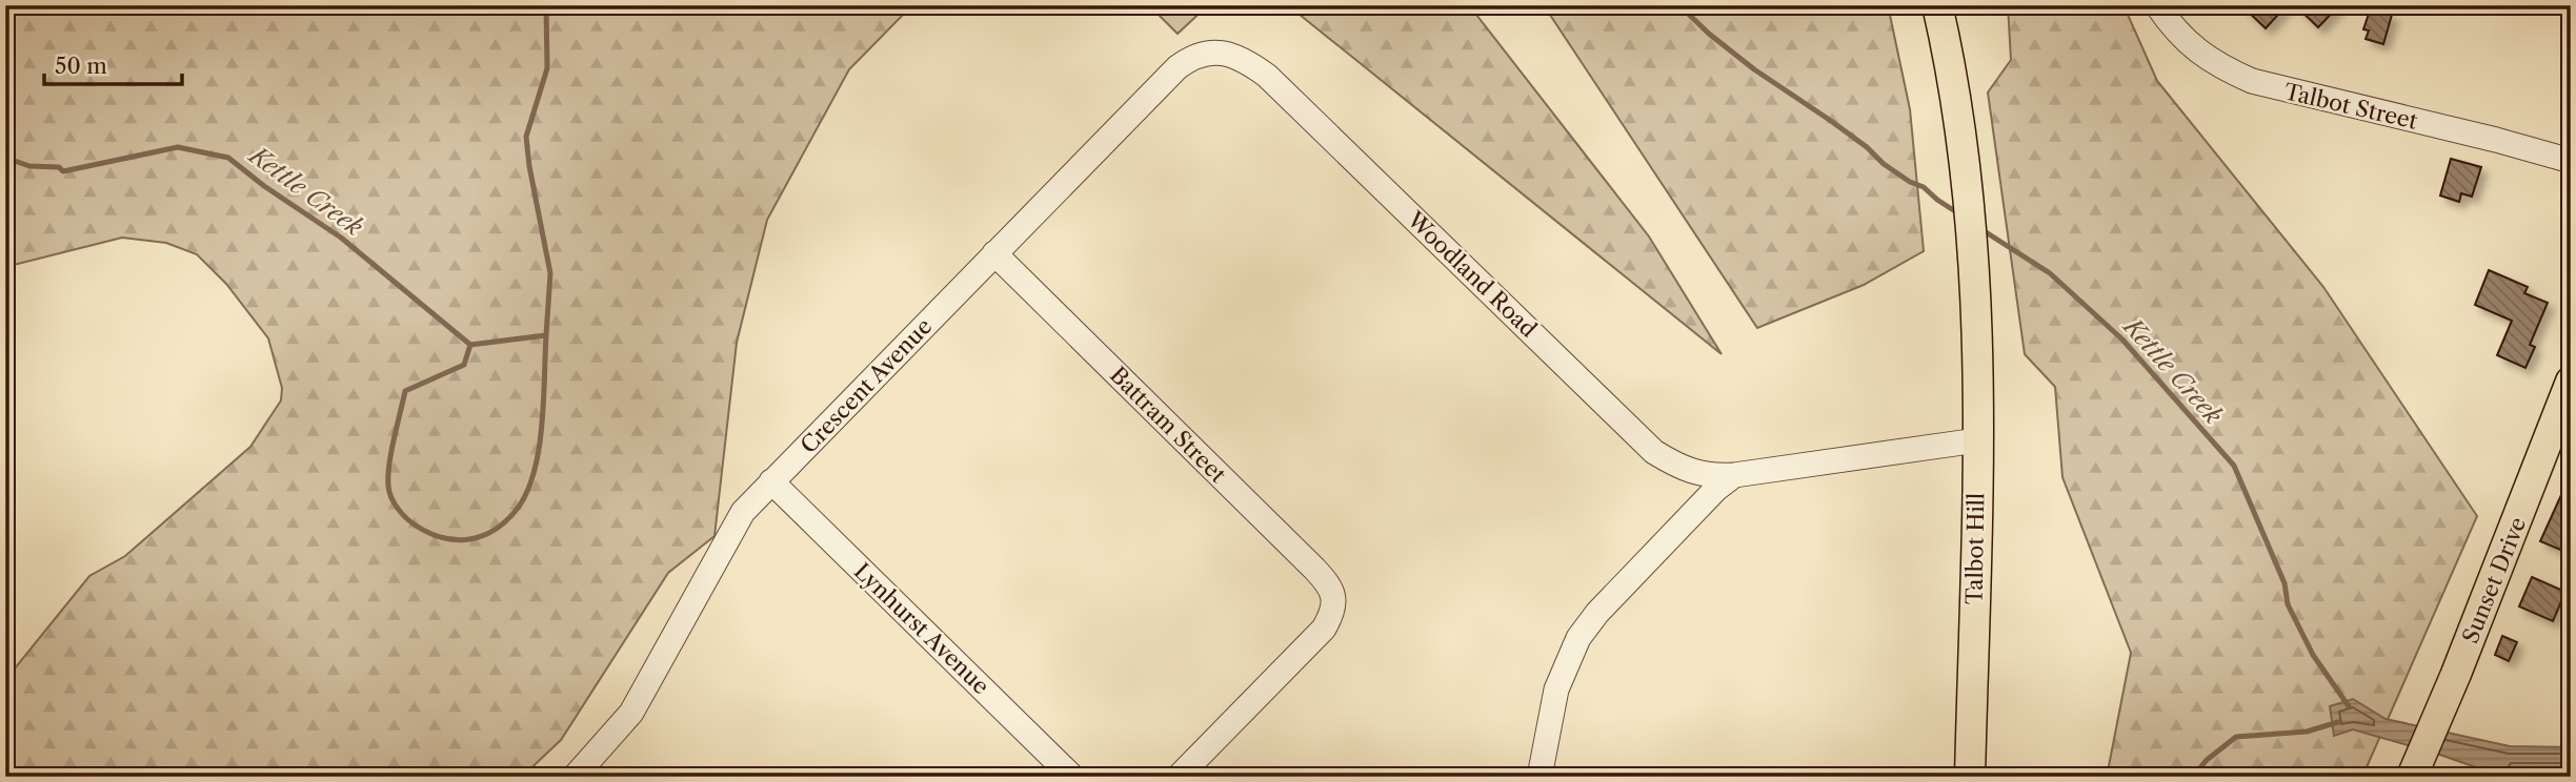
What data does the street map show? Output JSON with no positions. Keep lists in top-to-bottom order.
{
  "streets": {
    "main road": ["Talbot Hill", "Sunset Drive"],
    "street": [
      "Talbot Street",
      "Woodland Road",
      "Crescent Avenue",
      "Battram Street",
      "Lynhurst Avenue"
    ]
  },
  "crossings": [
    ["Woodland Road", "Crescent Avenue"],
    ["Woodland Road", "Talbot Hill"],
    ["Crescent Avenue", "Battram Street"],
    ["Crescent Avenue", "Lynhurst Avenue"]
  ],
  "water": ["Kettle Creek"],
  "scale_bar": "50 m"
}
